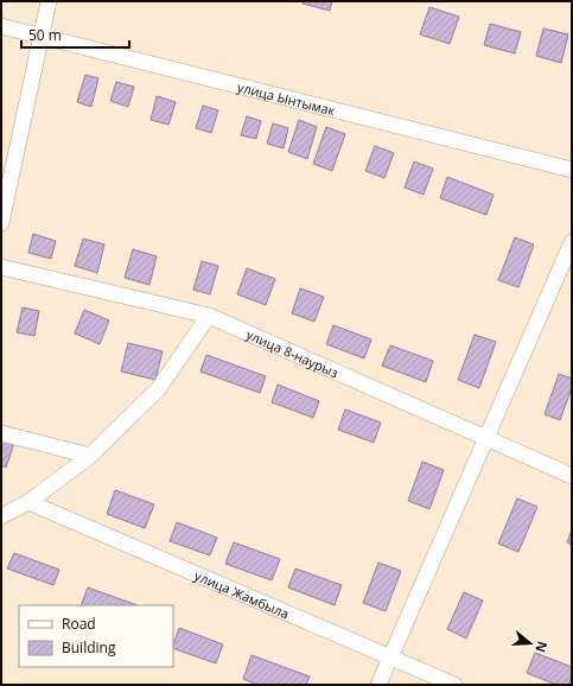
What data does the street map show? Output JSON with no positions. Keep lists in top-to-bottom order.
{
  "streets": {
    "street": ["улица Ынтымак", "улица 8-наурыз", "улица Жамбыла"]
  },
  "legend": ["Road", "Building"],
  "scale_bar": "50 m",
  "north": "right"
}
